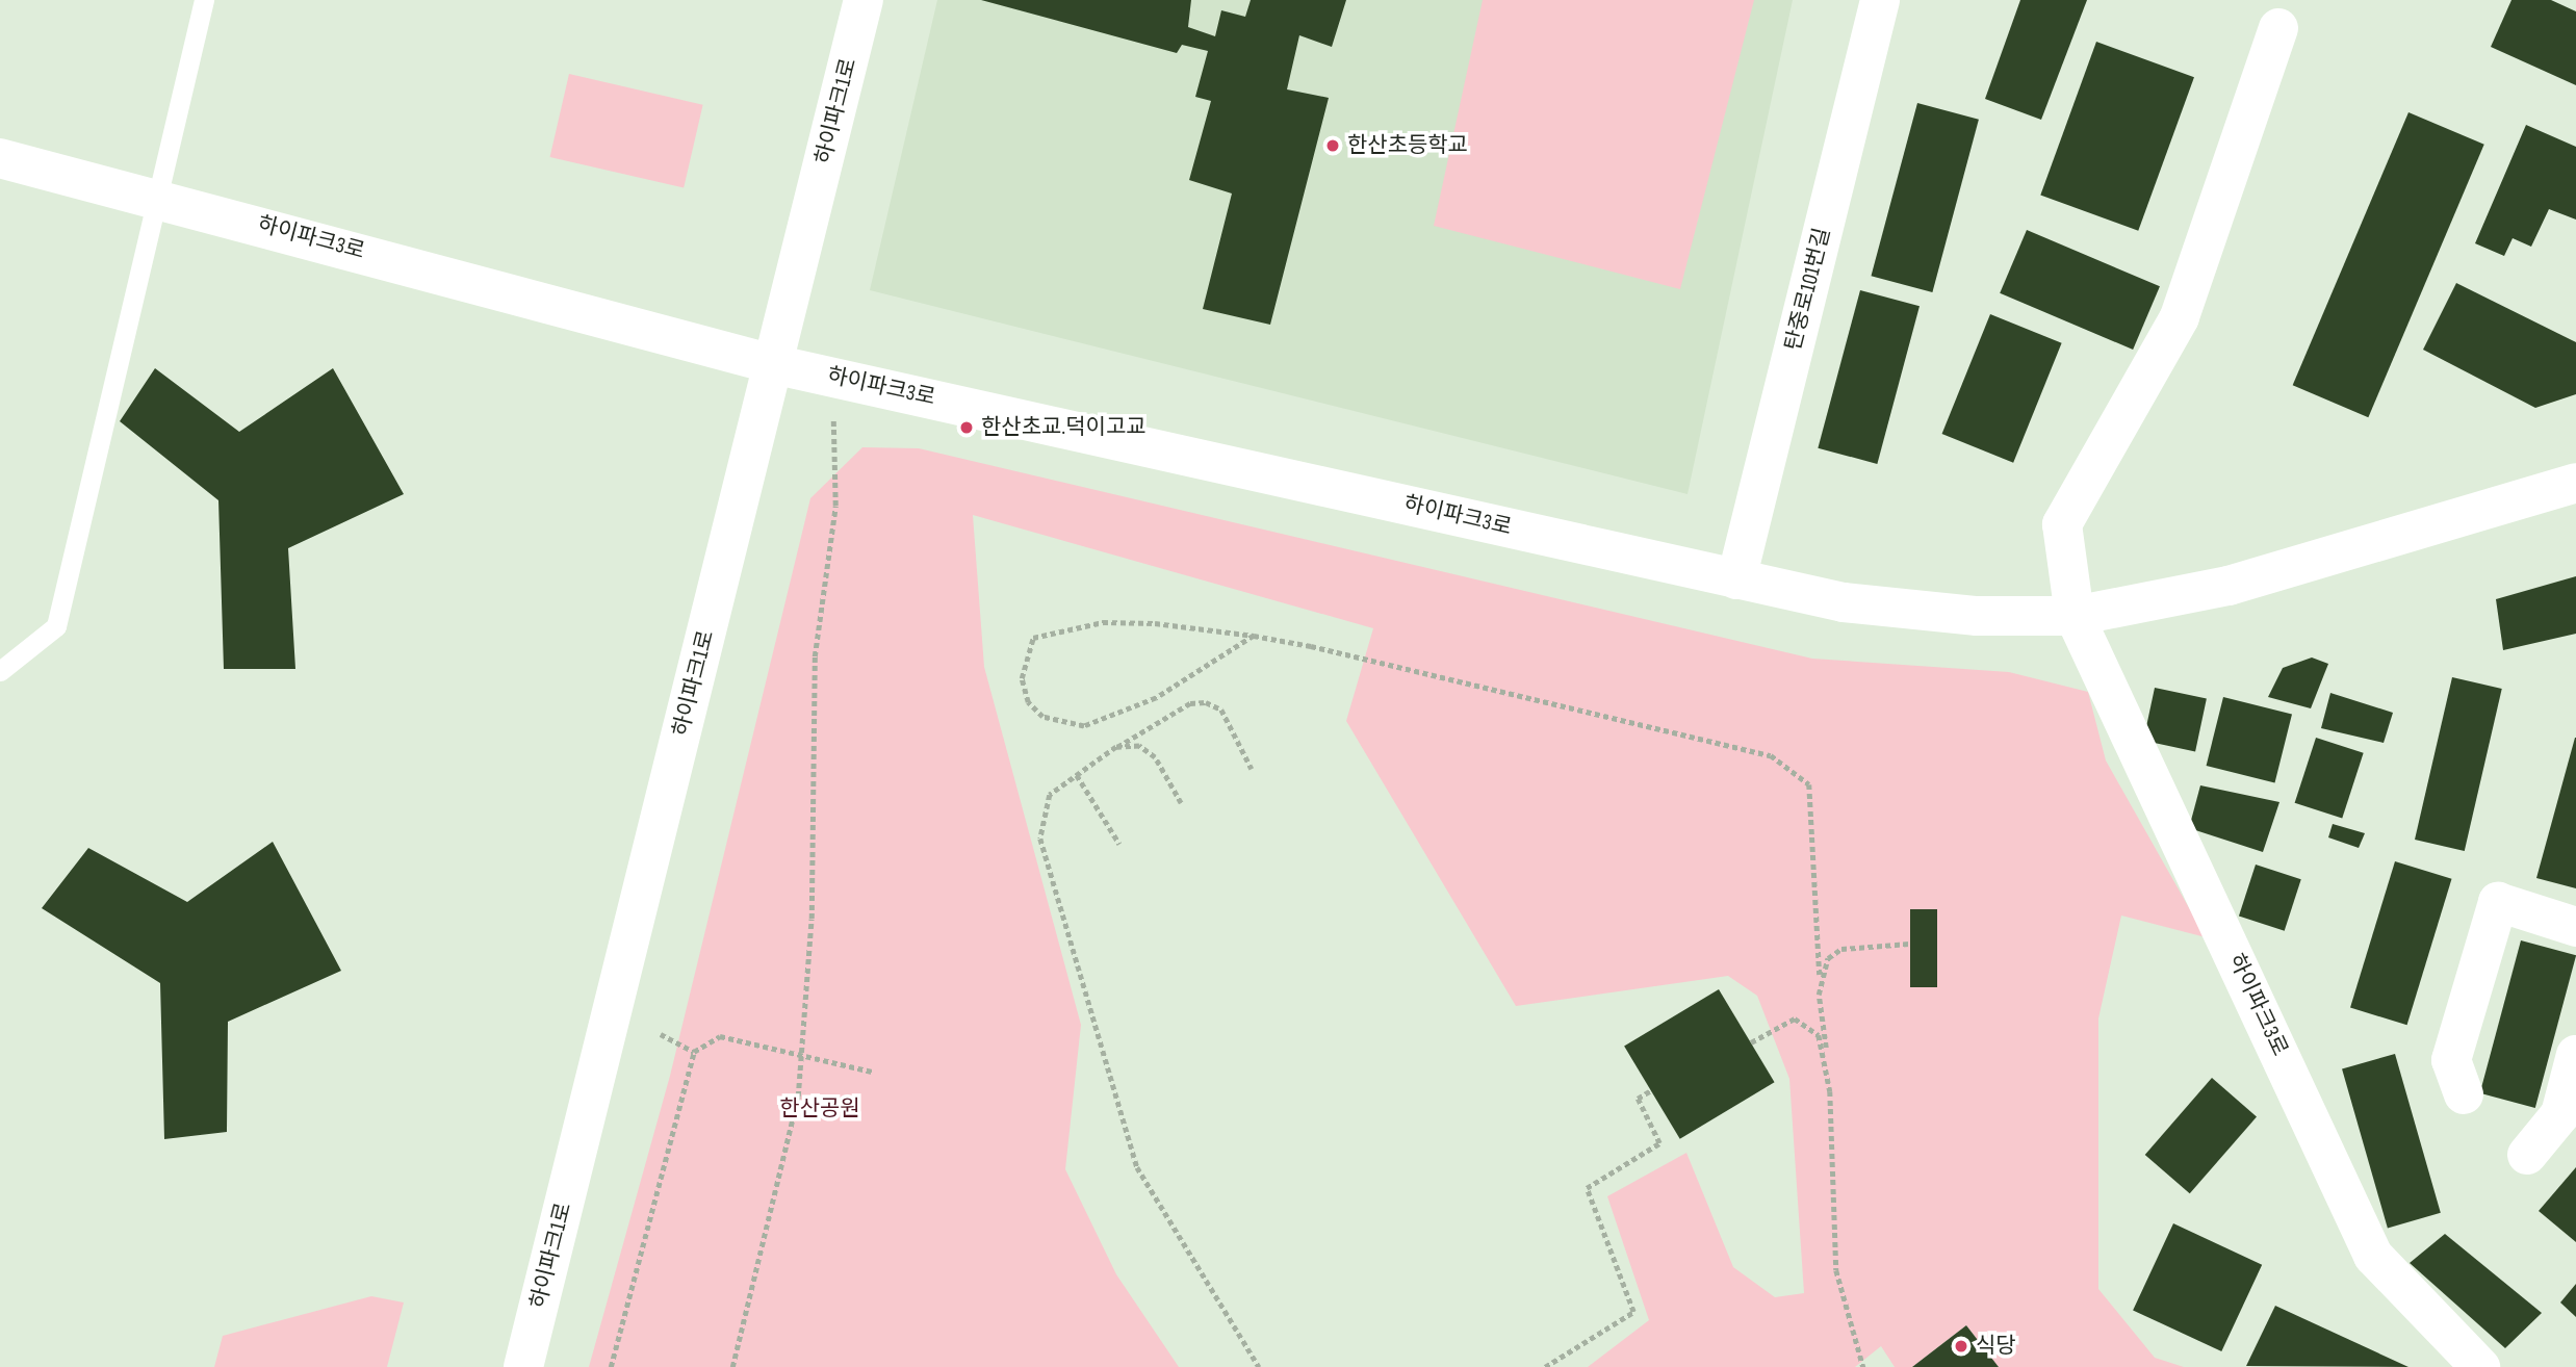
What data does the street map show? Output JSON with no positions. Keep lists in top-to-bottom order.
{
  "streets": {
    "street": ["하이파크1로", "하이파크3로", "탄중로101번길"]
  },
  "crossings": [
    ["하이파크1로", "하이파크3로"],
    ["하이파크3로", "탄중로101번길"]
  ],
  "parks": ["한산공원"],
  "places": ["한산초등학교", "한산초교.덕이고교", "식당"]
}
